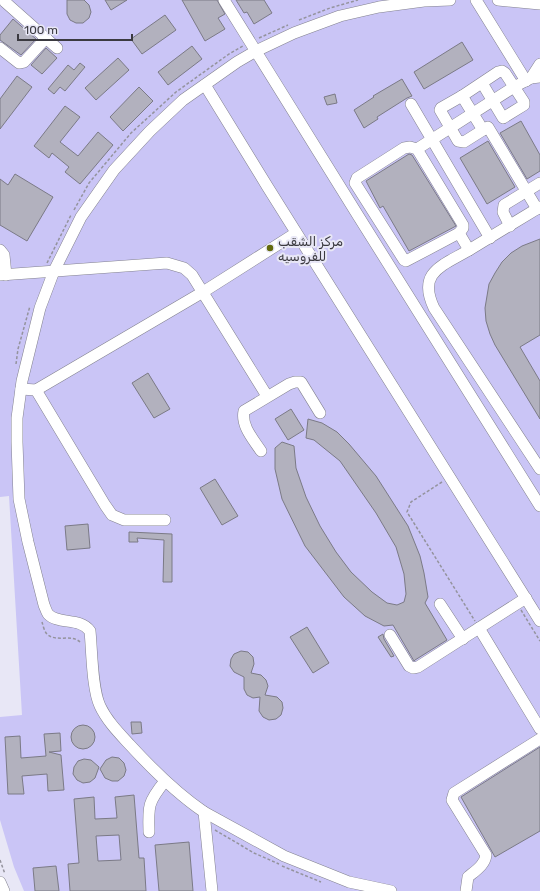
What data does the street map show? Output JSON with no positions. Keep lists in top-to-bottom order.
{
  "places": ["مركز الشقب للفروسيه"],
  "scale_bar": "100 m"
}
